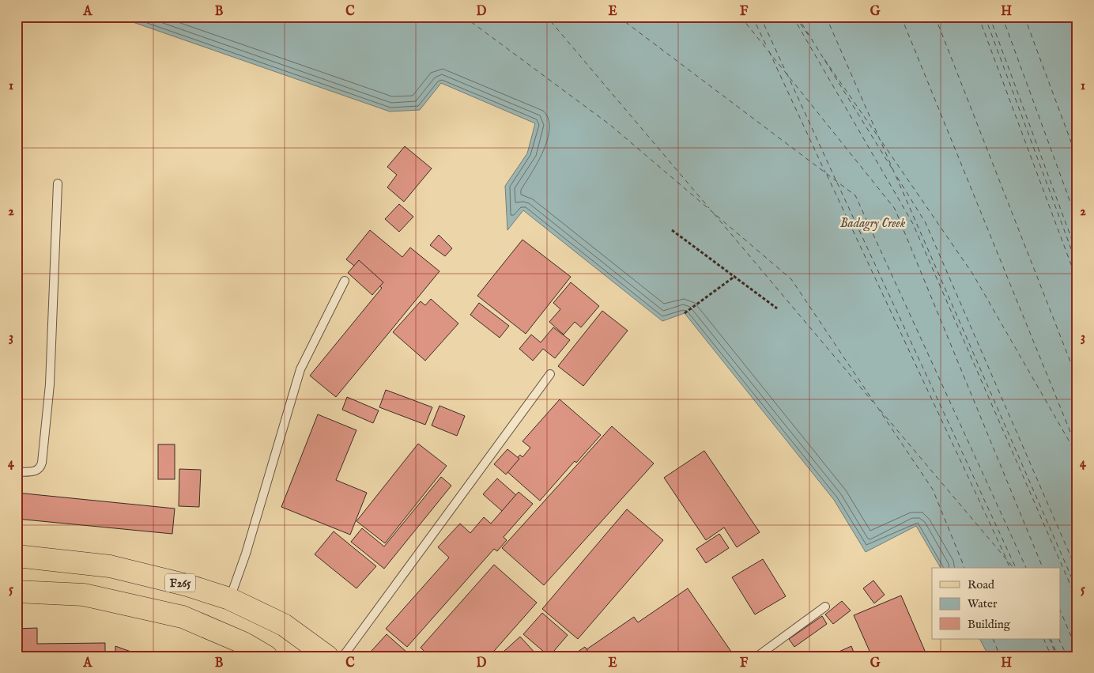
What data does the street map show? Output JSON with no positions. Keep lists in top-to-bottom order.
{
  "streets": {
    "main road": ["F265"]
  },
  "water": ["Badagry Creek"],
  "legend": ["Road", "Water", "Building"],
  "grid": {
    "columns": [
      "A",
      "B",
      "C",
      "D",
      "E",
      "F",
      "G",
      "H"
    ],
    "rows": [
      "1",
      "2",
      "3",
      "4",
      "5"
    ]
  }
}
